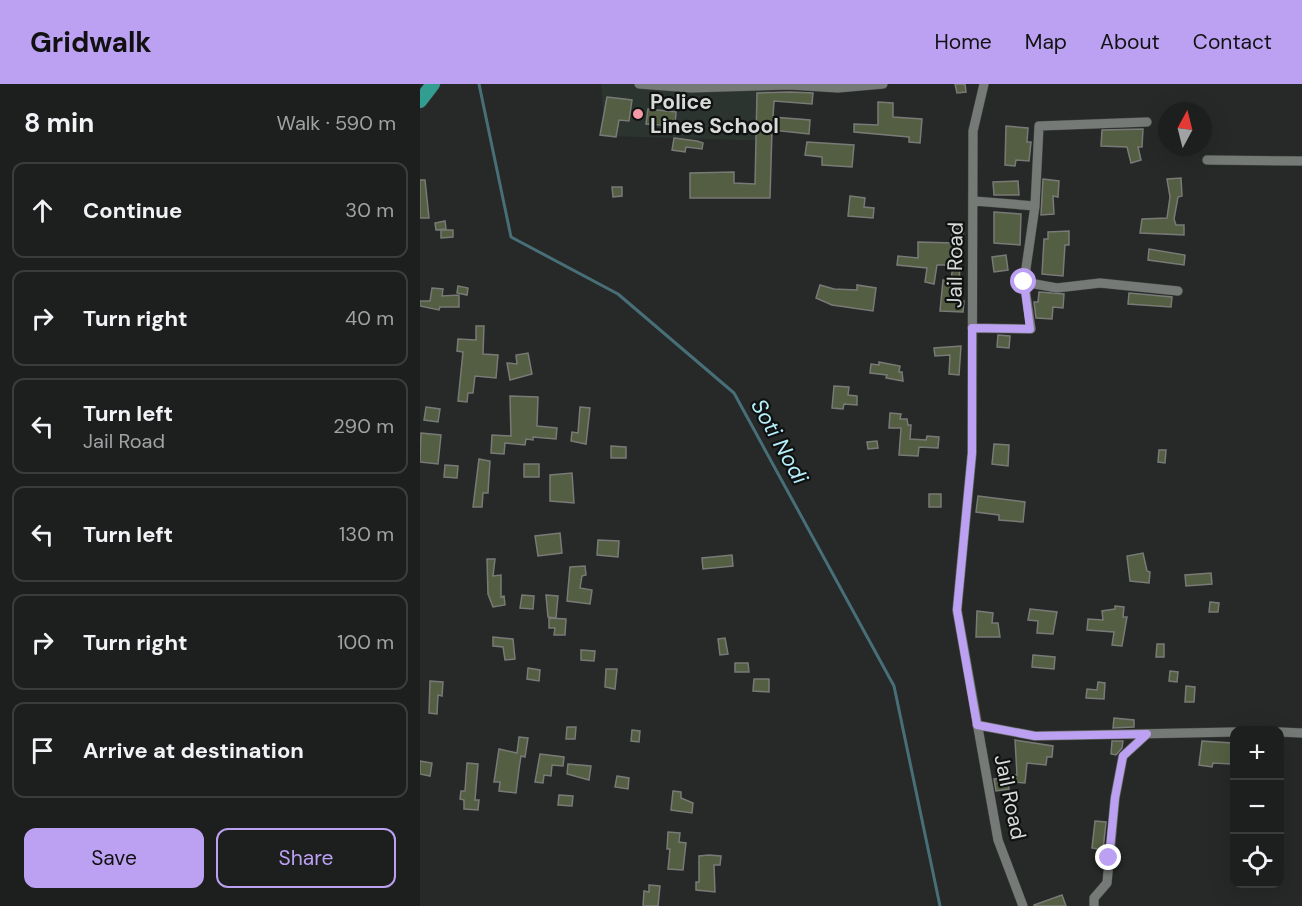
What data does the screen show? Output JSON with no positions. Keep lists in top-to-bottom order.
{
  "streets": {
    "street": ["Jail Road"]
  },
  "water": ["Soti Nodi"],
  "places": ["Police Lines School"],
  "north": "top",
  "page": {
    "header": "Gridwalk",
    "nav": [
      "Home",
      "Map",
      "About",
      "Contact"
    ],
    "heading": ["8 min", "Walk · 590 m"],
    "list": [
      ["Continue", "30 m"],
      ["Turn right", "40 m"],
      ["Turn left", "Jail Road", "290 m"],
      ["Turn left", "130 m"],
      ["Turn right", "100 m"],
      "Arrive at destination"
    ],
    "map_buttons": ["+", "−"],
    "buttons": ["Save", "Share"]
  }
}
